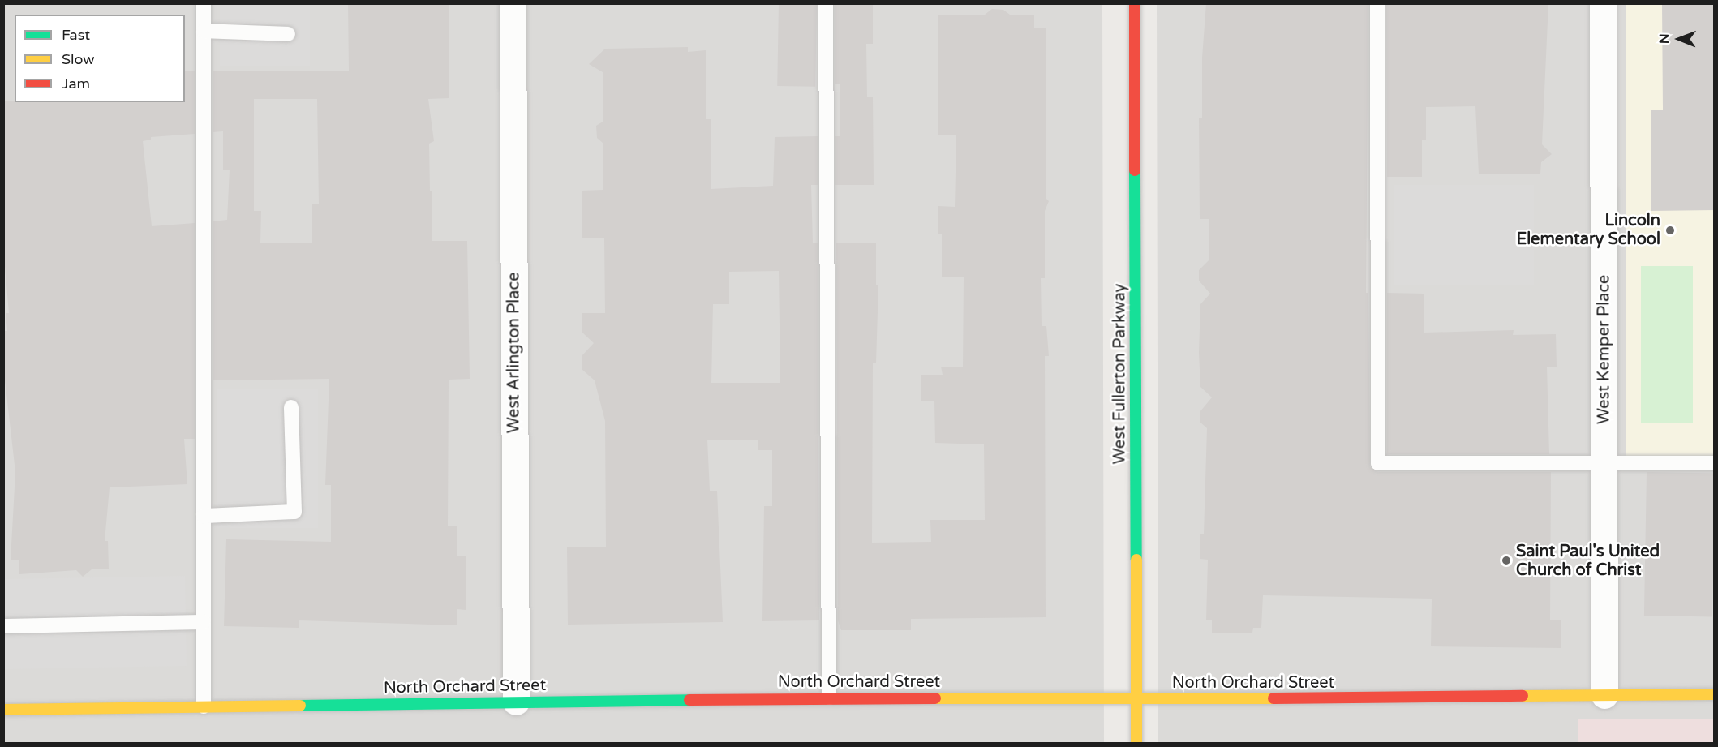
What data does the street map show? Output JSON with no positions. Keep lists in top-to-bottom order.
{
  "streets": {
    "street": [
      "West Kemper Place",
      "West Arlington Place",
      "West Fullerton Parkway",
      "North Orchard Street"
    ]
  },
  "crossings": [
    ["West Kemper Place", "North Orchard Street"],
    ["West Arlington Place", "North Orchard Street"],
    ["West Fullerton Parkway", "North Orchard Street"]
  ],
  "places": ["Lincoln Elementary School", "Saint Paul's United Church of Christ"],
  "legend": ["Fast", "Slow", "Jam"],
  "north": "left"
}
